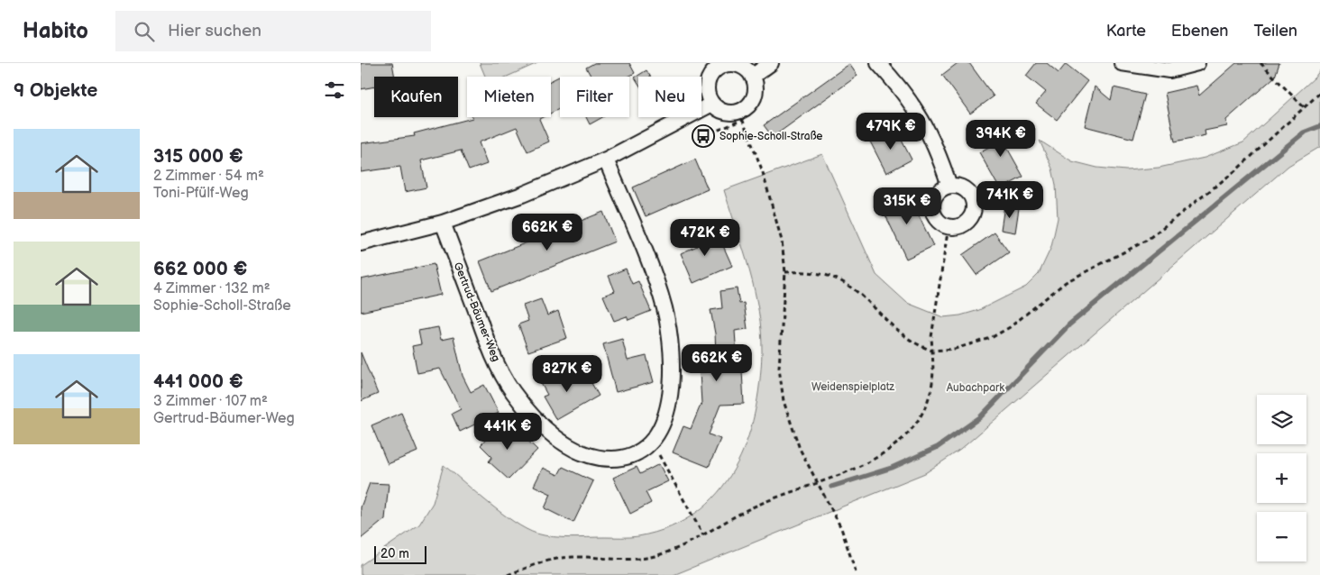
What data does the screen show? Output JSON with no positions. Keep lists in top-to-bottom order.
{
  "streets": {
    "street": ["Gertrud-Bäumer-Weg"]
  },
  "parks": ["Weidenspielplatz", "Aubachpark"],
  "places": {
    "bus stop": ["Sophie-Scholl-Straße"]
  },
  "scale_bar": "20 m",
  "page": {
    "header": "Habito",
    "search": "Hier suchen",
    "nav": ["Karte", "Ebenen", "Teilen"],
    "heading": "9 Objekte",
    "chip": [
      "Kaufen",
      "Mieten",
      "Filter",
      "Neu"
    ],
    "price": [
      "479K €",
      "394K €",
      "741K €",
      "315K €",
      "662K €",
      "472K €",
      "662K €",
      "827K €",
      "441K €"
    ],
    "list": [
      {
        "name": "315 000 €",
        "note": "2 Zimmer · 54 m² · Toni-Pfülf-Weg"
      },
      {
        "name": "662 000 €",
        "note": "4 Zimmer · 132 m² · Sophie-Scholl-Straße"
      },
      {
        "name": "441 000 €",
        "note": "3 Zimmer · 107 m² · Gertrud-Bäumer-Weg"
      }
    ],
    "map_buttons": ["+", "−"],
    "scale": "20 m"
  }
}
